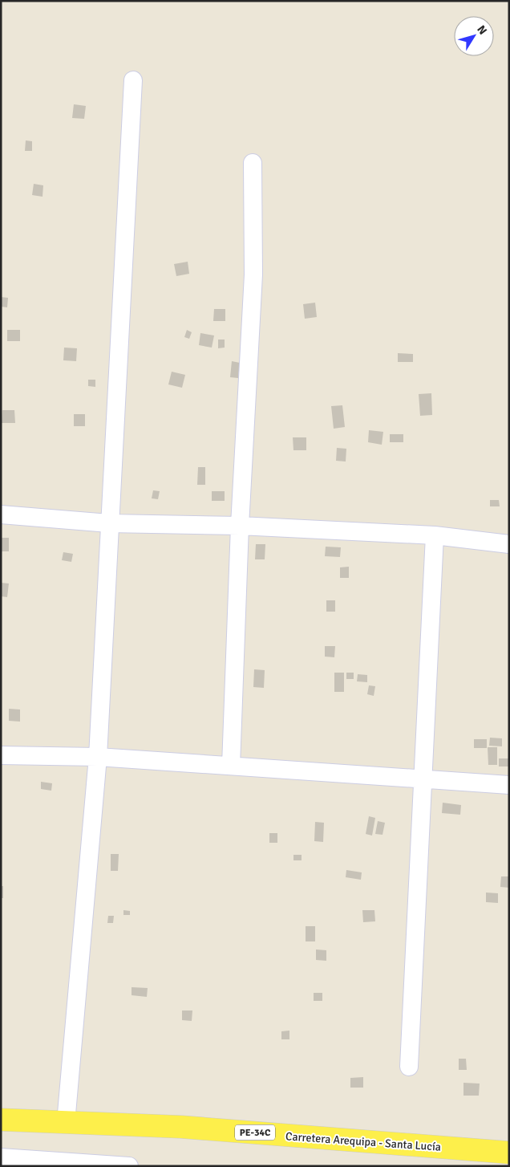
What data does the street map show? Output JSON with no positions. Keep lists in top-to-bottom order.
{
  "streets": {
    "main road": ["PE-34C", "Carretera Arequipa - Santa Lucía"]
  },
  "north": "top right"
}
